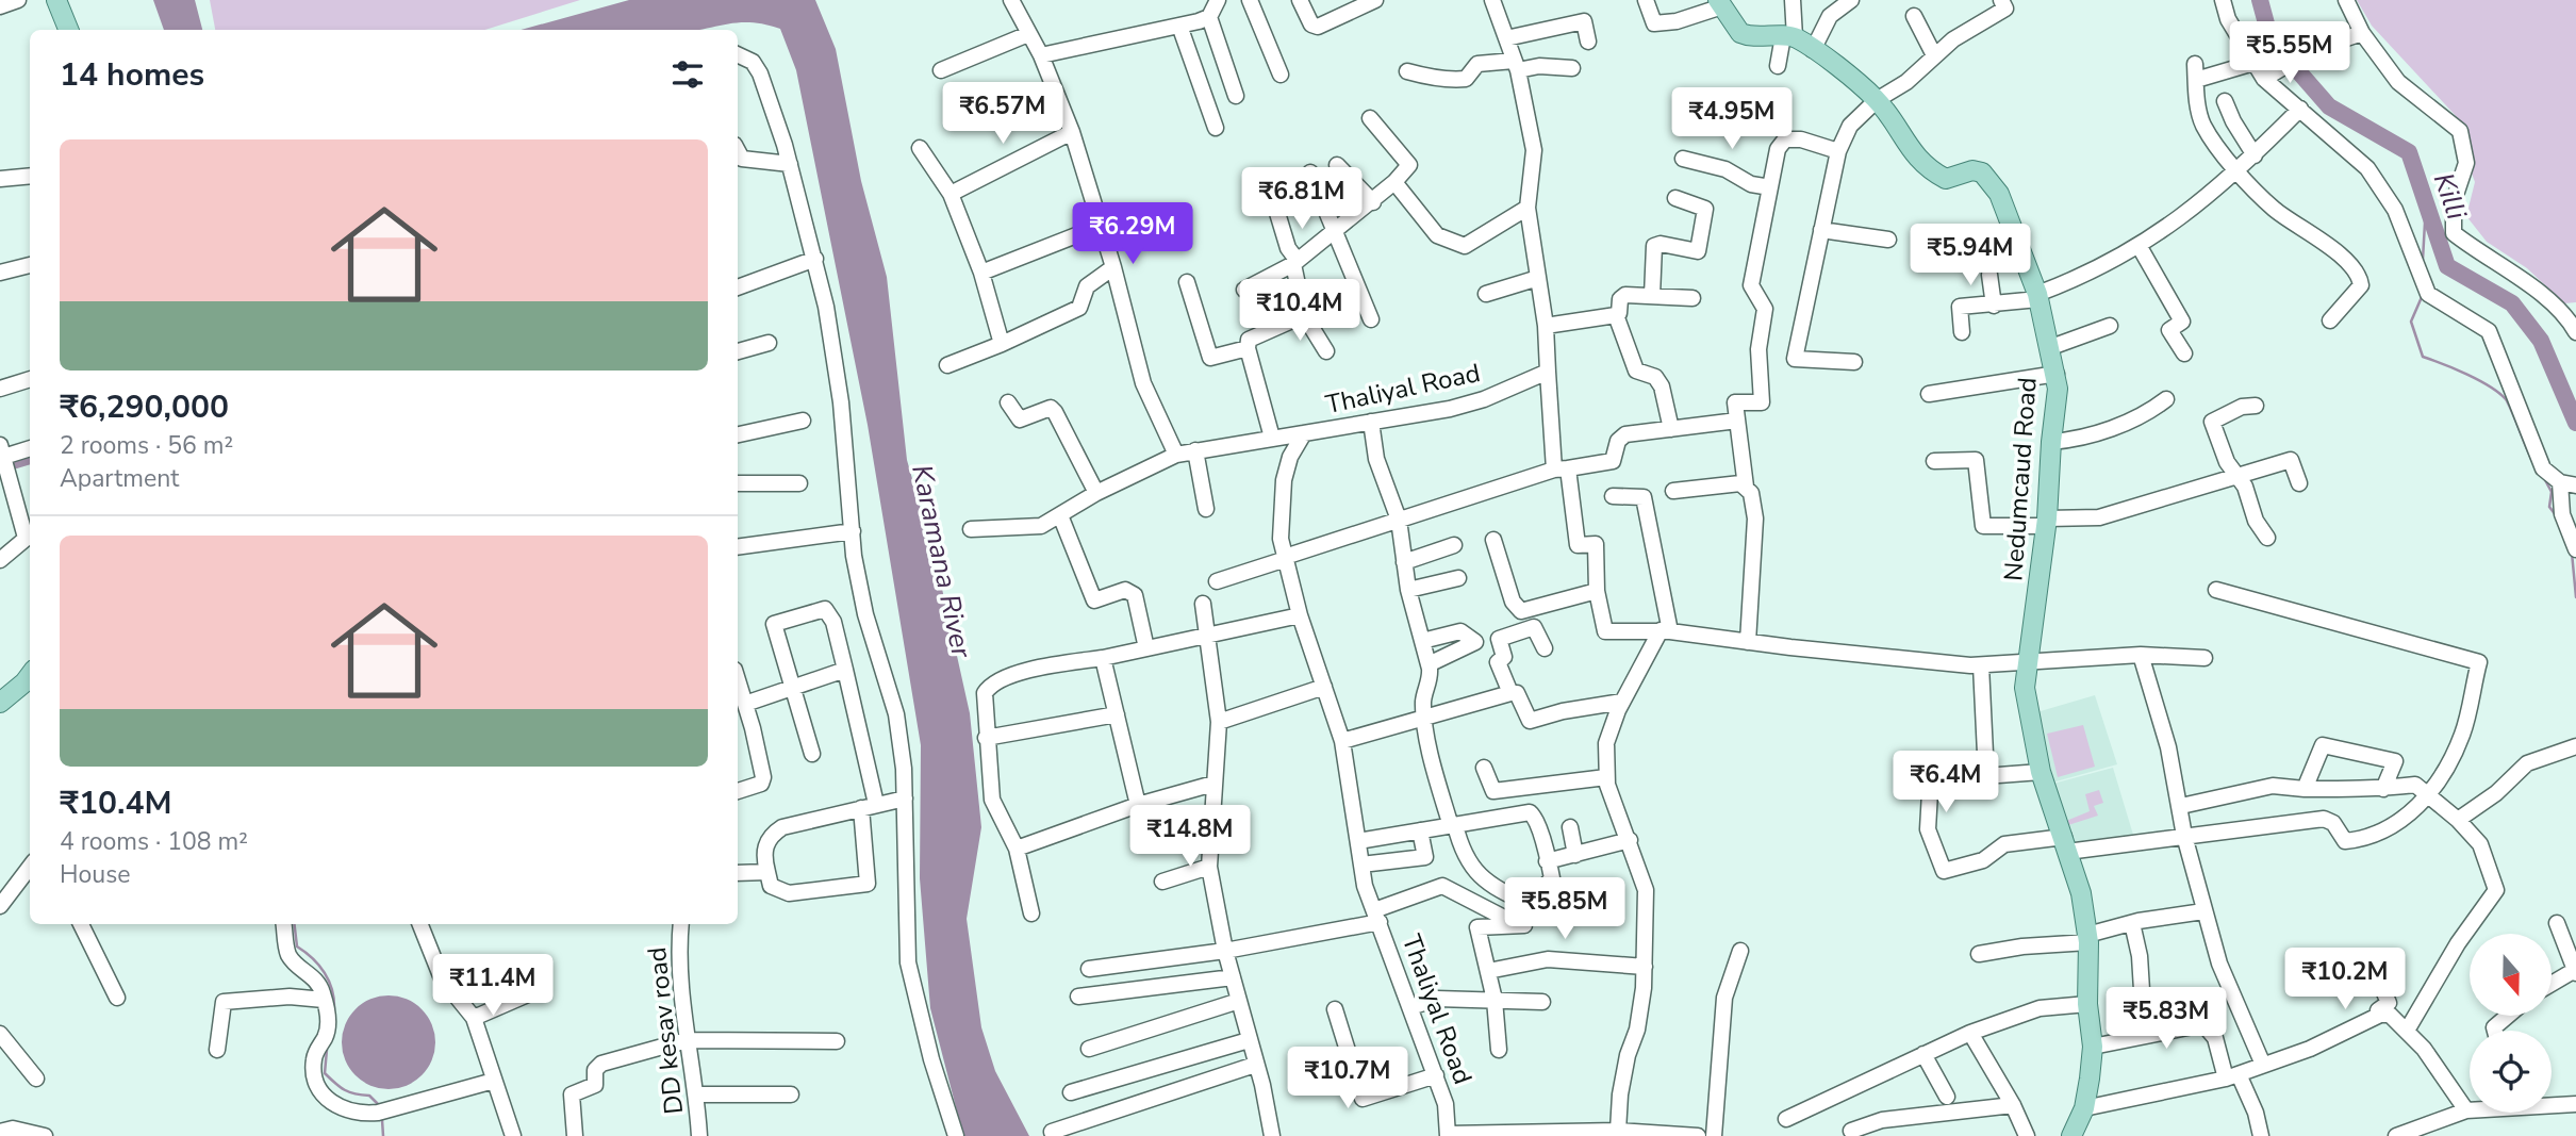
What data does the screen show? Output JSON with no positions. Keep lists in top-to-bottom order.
{
  "streets": {
    "main road": ["Nedumcaud Road"],
    "street": ["Thaliyal Road", "DD kesav road"]
  },
  "water": ["Killi", "Karamana River"],
  "north": "bottom",
  "page": {
    "price": [
      "₹5.55M",
      "₹6.57M",
      "₹4.95M",
      "₹6.81M",
      "₹6.29M",
      "₹5.94M",
      "₹10.4M",
      "₹6.4M",
      "₹14.8M",
      "₹5.85M",
      "₹10.2M",
      "₹11.4M",
      "₹5.83M",
      "₹10.7M"
    ],
    "heading": "14 homes",
    "list": [
      {
        "name": "₹6,290,000",
        "note": "2 rooms · 56 m² · Apartment"
      },
      {
        "name": "₹10.4M",
        "note": "4 rooms · 108 m² · House"
      }
    ]
  }
}
